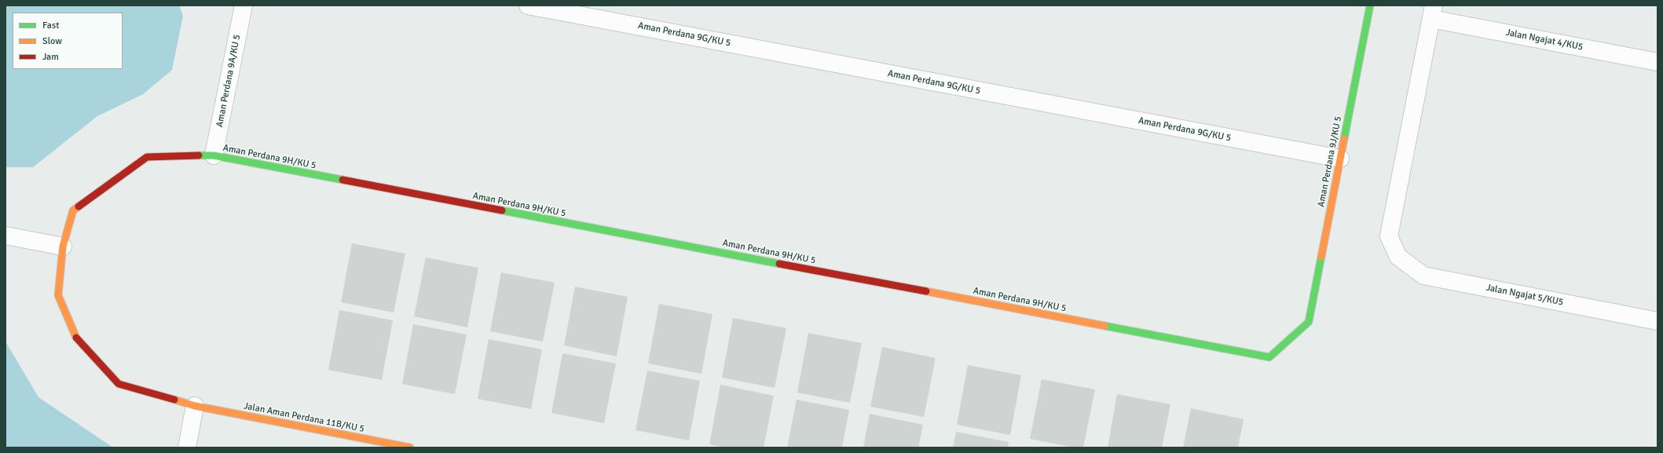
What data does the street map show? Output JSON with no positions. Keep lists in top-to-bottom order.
{
  "streets": {
    "street": [
      "Aman Perdana 9G/KU 5",
      "Jalan Ngajat 4/KU5",
      "Aman Perdana 9A/KU 5",
      "Aman Perdana 9H/KU 5",
      "Aman Perdana 9J/KU 5",
      "Jalan Ngajat 5/KU5",
      "Jalan Aman Perdana 11B/KU 5"
    ]
  },
  "crossings": [
    ["Aman Perdana 9G/KU 5", "Aman Perdana 9J/KU 5"],
    ["Jalan Ngajat 4/KU5", "Jalan Ngajat 5/KU5"],
    ["Aman Perdana 9A/KU 5", "Aman Perdana 9H/KU 5"],
    ["Aman Perdana 9A/KU 5", "Jalan Aman Perdana 11B/KU 5"],
    ["Aman Perdana 9H/KU 5", "Aman Perdana 9J/KU 5"],
    ["Aman Perdana 9H/KU 5", "Jalan Aman Perdana 11B/KU 5"]
  ],
  "legend": ["Fast", "Slow", "Jam"]
}
